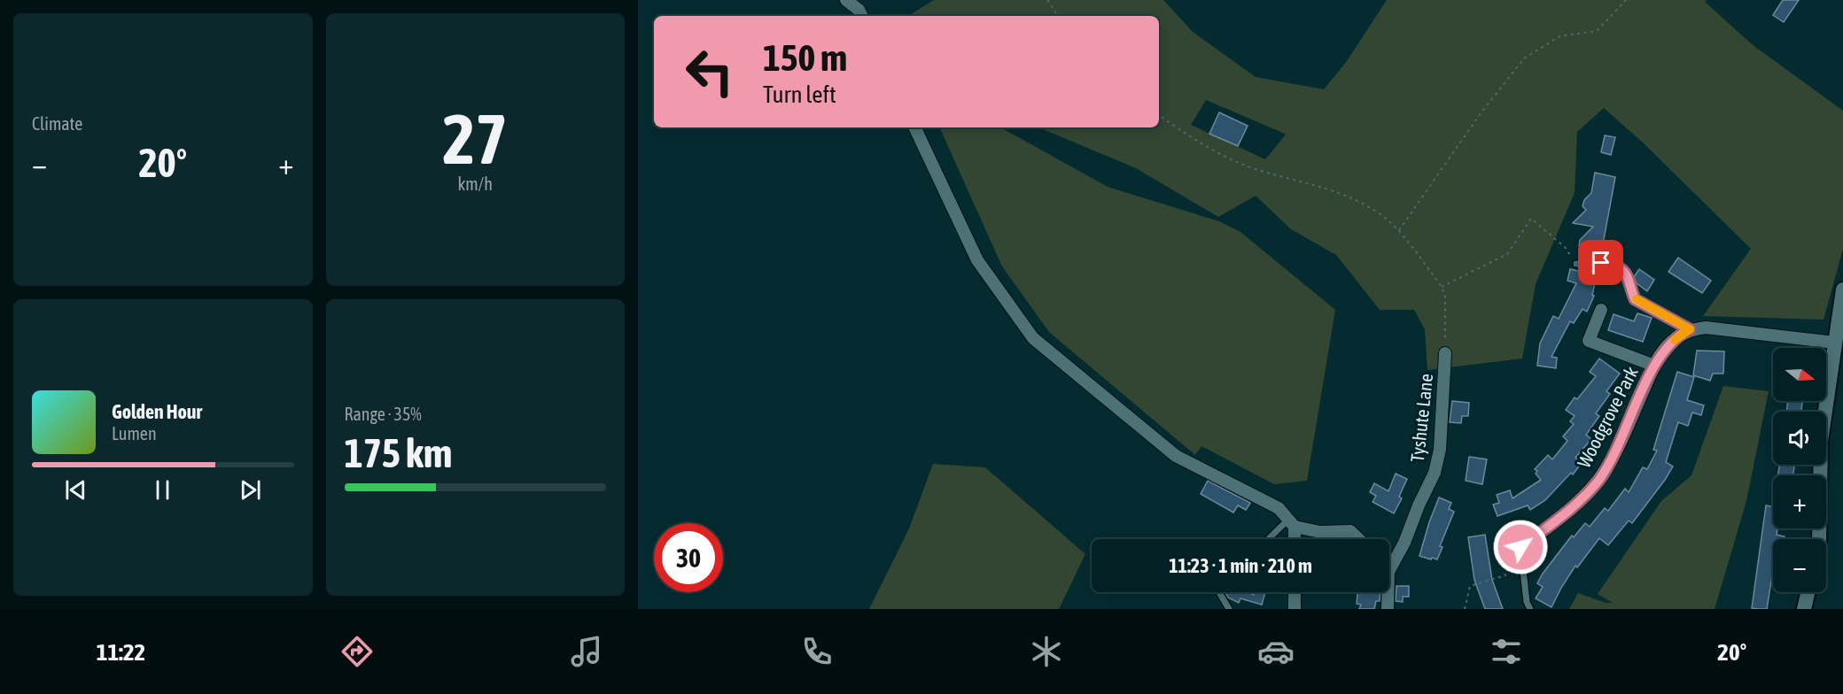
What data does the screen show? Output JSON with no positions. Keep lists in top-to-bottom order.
{
  "streets": {
    "street": ["Woodgrove Park", "Tyshute Lane"]
  },
  "north": "right",
  "page": {
    "tile": [
      "Climate",
      ["27", "km/h"],
      ["Range · 35%", "175 km"]
    ],
    "turn": ["150 m", "Turn left"],
    "heat": ["−", "20°", "+"],
    "map_buttons": ["+", "−"],
    "song": ["Golden Hour", "Lumen"],
    "limit": "30",
    "trip": "11:23 · 1 min · 210 m",
    "tabs": ["11:22", "20°"]
  }
}
